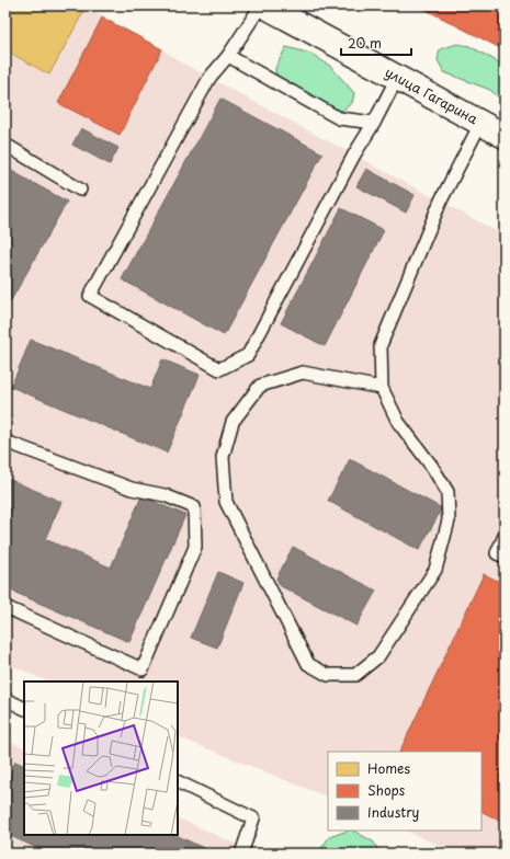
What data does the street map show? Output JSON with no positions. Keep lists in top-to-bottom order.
{
  "streets": {
    "main road": ["улица Гагарина"]
  },
  "legend": ["Homes", "Shops", "Industry"],
  "scale_bar": "20 m"
}
